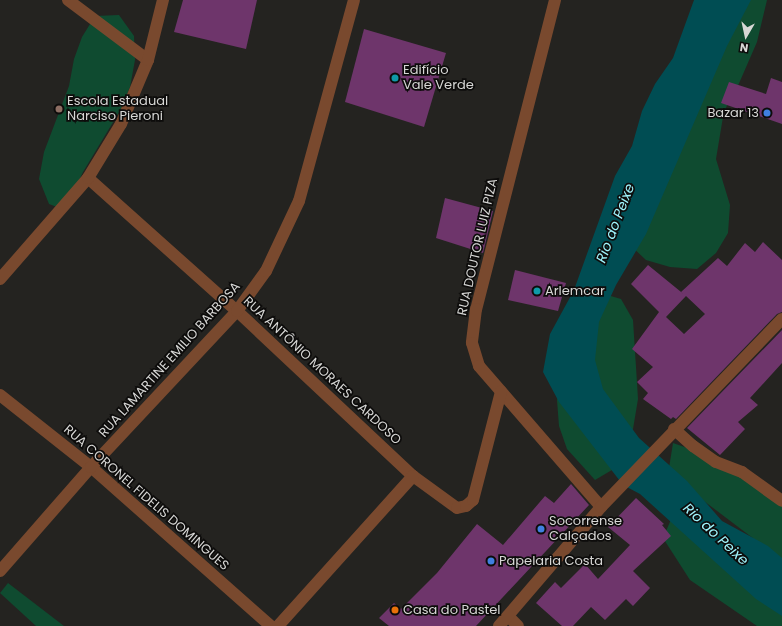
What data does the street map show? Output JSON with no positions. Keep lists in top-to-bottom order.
{
  "streets": {
    "street": [
      "RUA DOUTOR LUIZ PIZA",
      "RUA LAMARTINE EMILIO BARBOSA",
      "RUA ANTÔNIO MORAES CARDOSO",
      "RUA CORONEL FIDELIS DOMINGUES"
    ]
  },
  "crossings": [
    ["RUA DOUTOR LUIZ PIZA", "RUA ANTÔNIO MORAES CARDOSO"],
    ["RUA LAMARTINE EMILIO BARBOSA", "RUA ANTÔNIO MORAES CARDOSO"],
    ["RUA LAMARTINE EMILIO BARBOSA", "RUA CORONEL FIDELIS DOMINGUES"]
  ],
  "water": ["Rio do Peixe"],
  "places": [
    "Edifício Vale Verde",
    "Escola Estadual Narciso Pieroni",
    "Bazar 13",
    "Arlemcar",
    "Socorrense Calçados",
    "Papelaria Costa",
    "Casa do Pastel"
  ],
  "north": "bottom"
}
